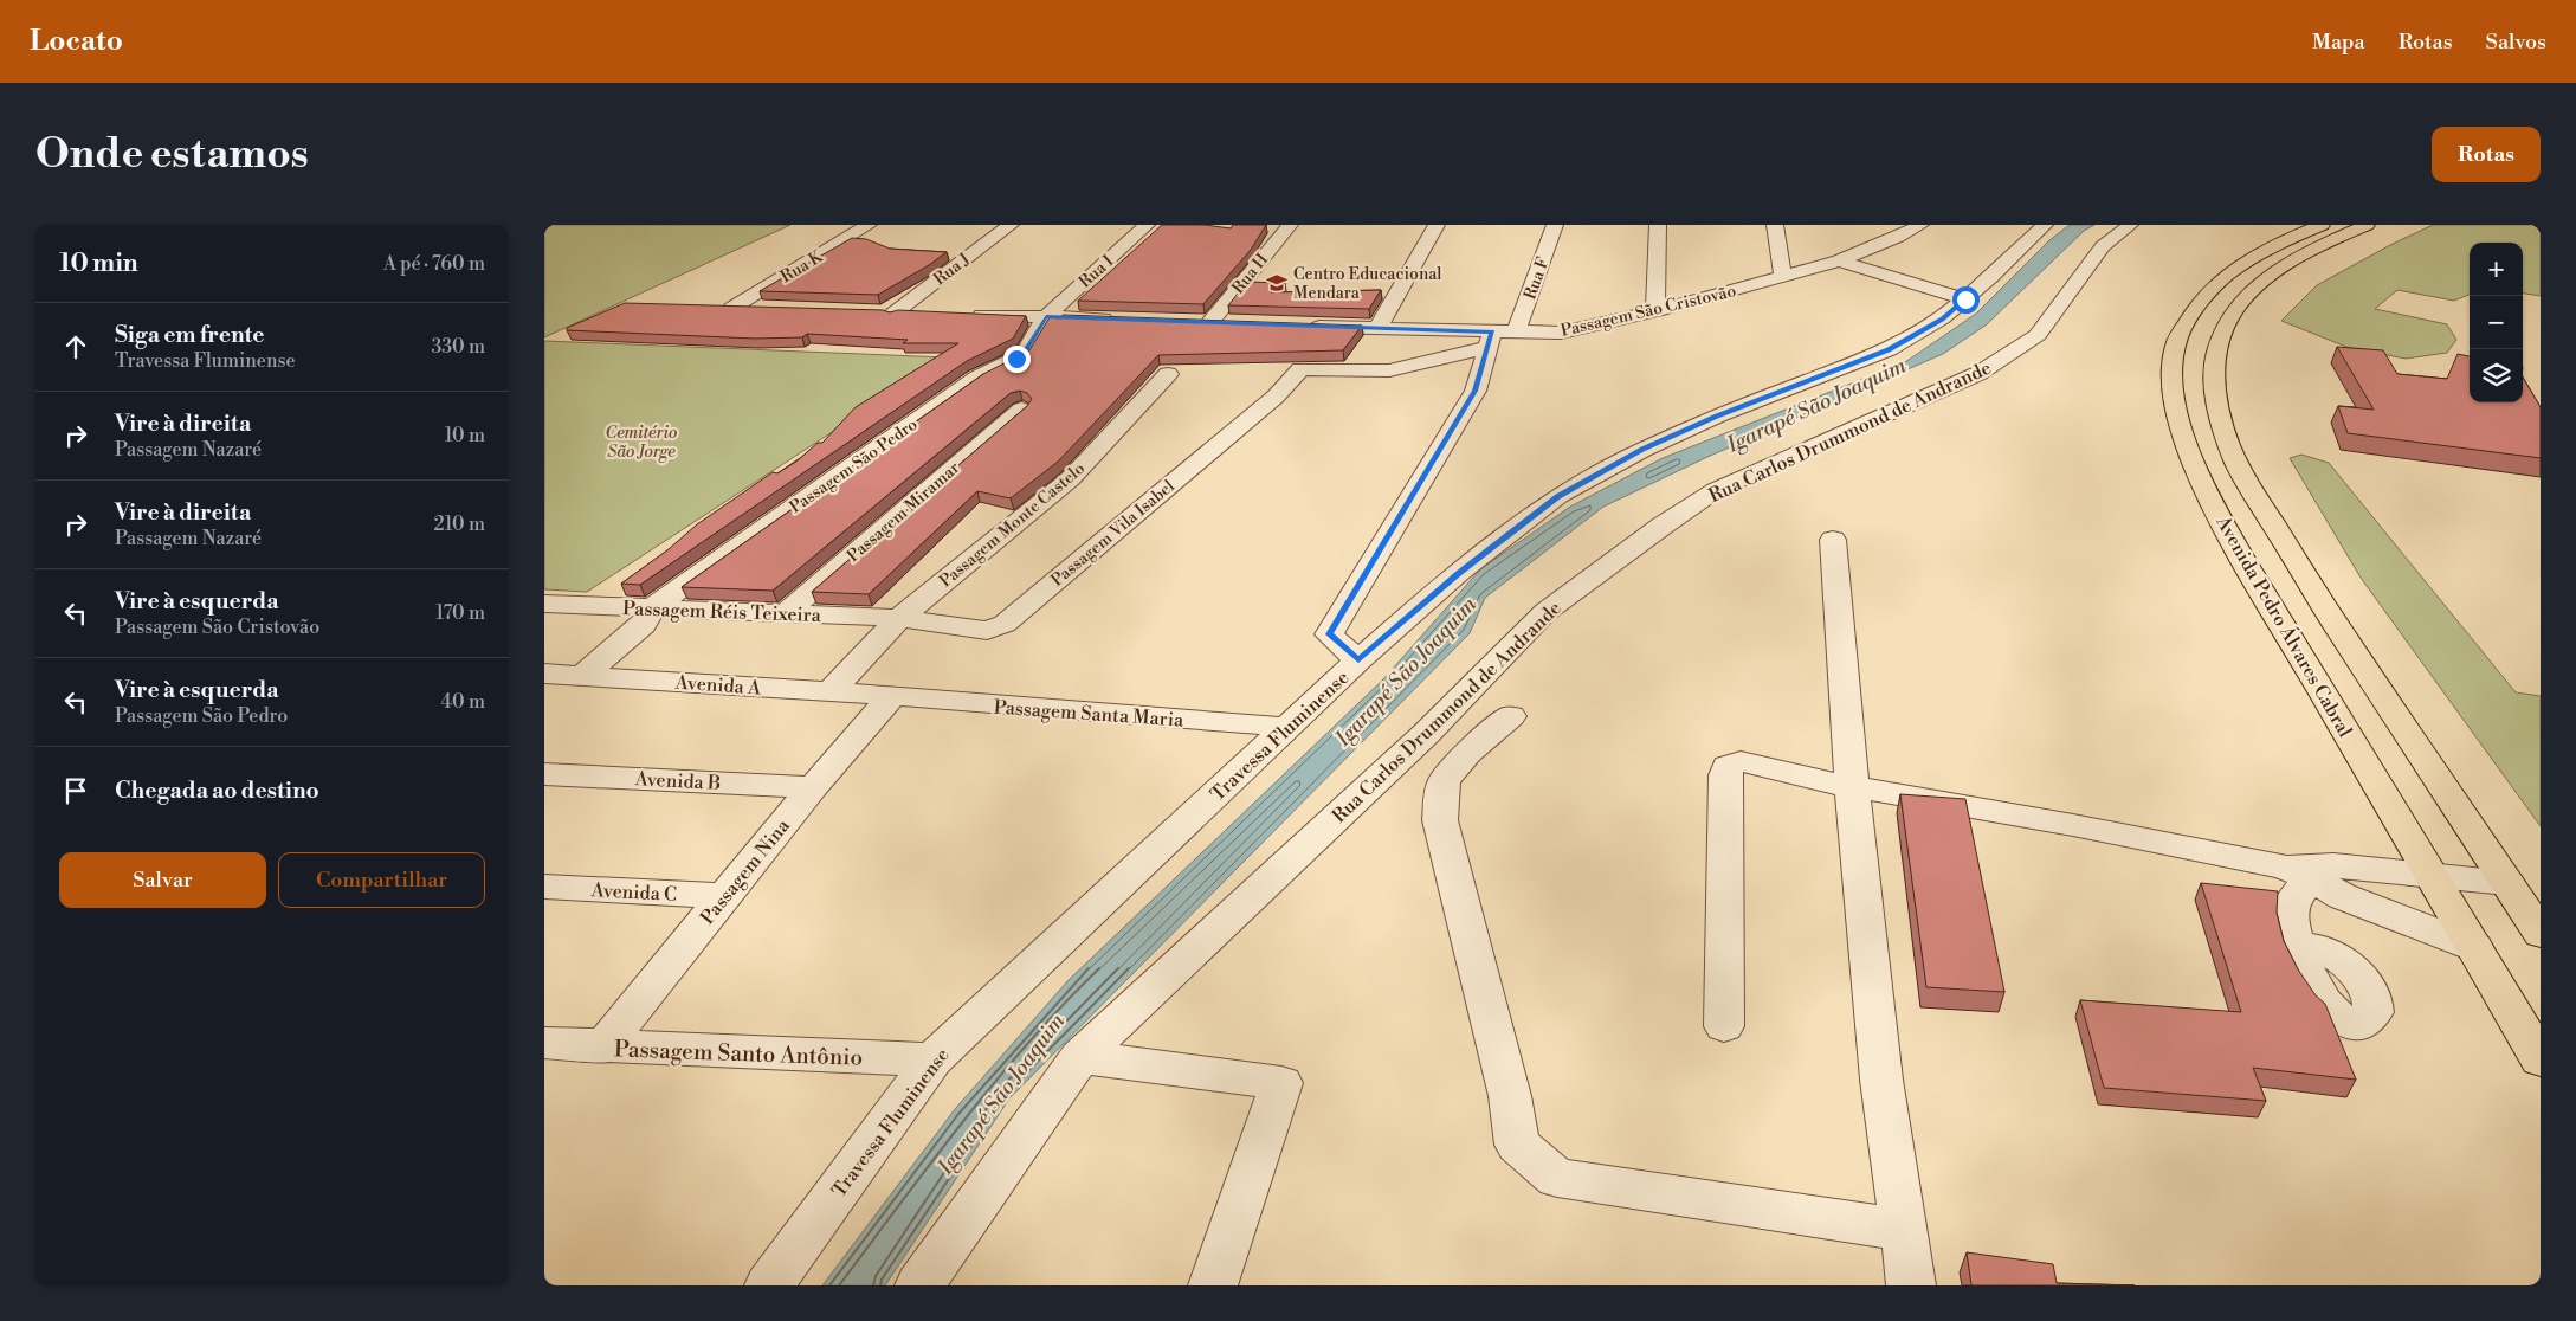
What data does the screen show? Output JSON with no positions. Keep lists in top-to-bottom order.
{
  "streets": {
    "main road": ["Avenida Pedro Álvares Cabral"],
    "street": [
      "Rua K",
      "Rua J",
      "Rua I",
      "Rua H",
      "Rua F",
      "Passagem São Cristovão",
      "Rua Carlos Drummond de Andrande",
      "Passagem São Pedro",
      "Passagem Miramar",
      "Passagem Monte Castelo",
      "Passagem Vila Isabel",
      "Passagem Réis Teixeira",
      "Avenida A",
      "Passagem Santa Maria",
      "Travessa Fluminense",
      "Avenida B",
      "Passagem Nina",
      "Avenida C",
      "Passagem Santo Antônio"
    ]
  },
  "crossings": [
    ["Rua I", "Passagem São Pedro"],
    ["Rua F", "Passagem São Cristovão"],
    ["Rua F", "Passagem Vila Isabel"],
    ["Rua F", "Travessa Fluminense"],
    ["Passagem São Cristovão", "Passagem Vila Isabel"],
    ["Passagem São Pedro", "Passagem Réis Teixeira"],
    ["Passagem São Pedro", "Avenida A"],
    ["Passagem Miramar", "Passagem Réis Teixeira"],
    ["Passagem Monte Castelo", "Passagem Vila Isabel"],
    ["Passagem Monte Castelo", "Passagem Réis Teixeira"],
    ["Passagem Monte Castelo", "Avenida A"],
    ["Passagem Vila Isabel", "Passagem Réis Teixeira"],
    ["Avenida A", "Passagem Santa Maria"],
    ["Avenida A", "Passagem Nina"],
    ["Passagem Santa Maria", "Travessa Fluminense"],
    ["Passagem Santa Maria", "Passagem Nina"],
    ["Travessa Fluminense", "Passagem Santo Antônio"],
    ["Avenida B", "Passagem Nina"],
    ["Passagem Nina", "Avenida C"],
    ["Passagem Nina", "Passagem Santo Antônio"]
  ],
  "water": ["Igarapé São Joaquim"],
  "parks": ["Cemitério São Jorge"],
  "places": {
    "school or university": ["Centro Educacional Mendara"]
  },
  "page": {
    "header": "Locato",
    "nav": ["Mapa", "Rotas", "Salvos"],
    "buttons": [
      "Rotas",
      ["Salvar", "Compartilhar"]
    ],
    "title": "Onde estamos",
    "heading": ["10 min", "A pé · 760 m"],
    "map_buttons": ["+", "−"],
    "list": [
      ["Siga em frente", "Travessa Fluminense", "330 m"],
      ["Vire à direita", "Passagem Nazaré", "10 m"],
      ["Vire à direita", "Passagem Nazaré", "210 m"],
      ["Vire à esquerda", "Passagem São Cristovão", "170 m"],
      ["Vire à esquerda", "Passagem São Pedro", "40 m"],
      "Chegada ao destino"
    ]
  }
}
